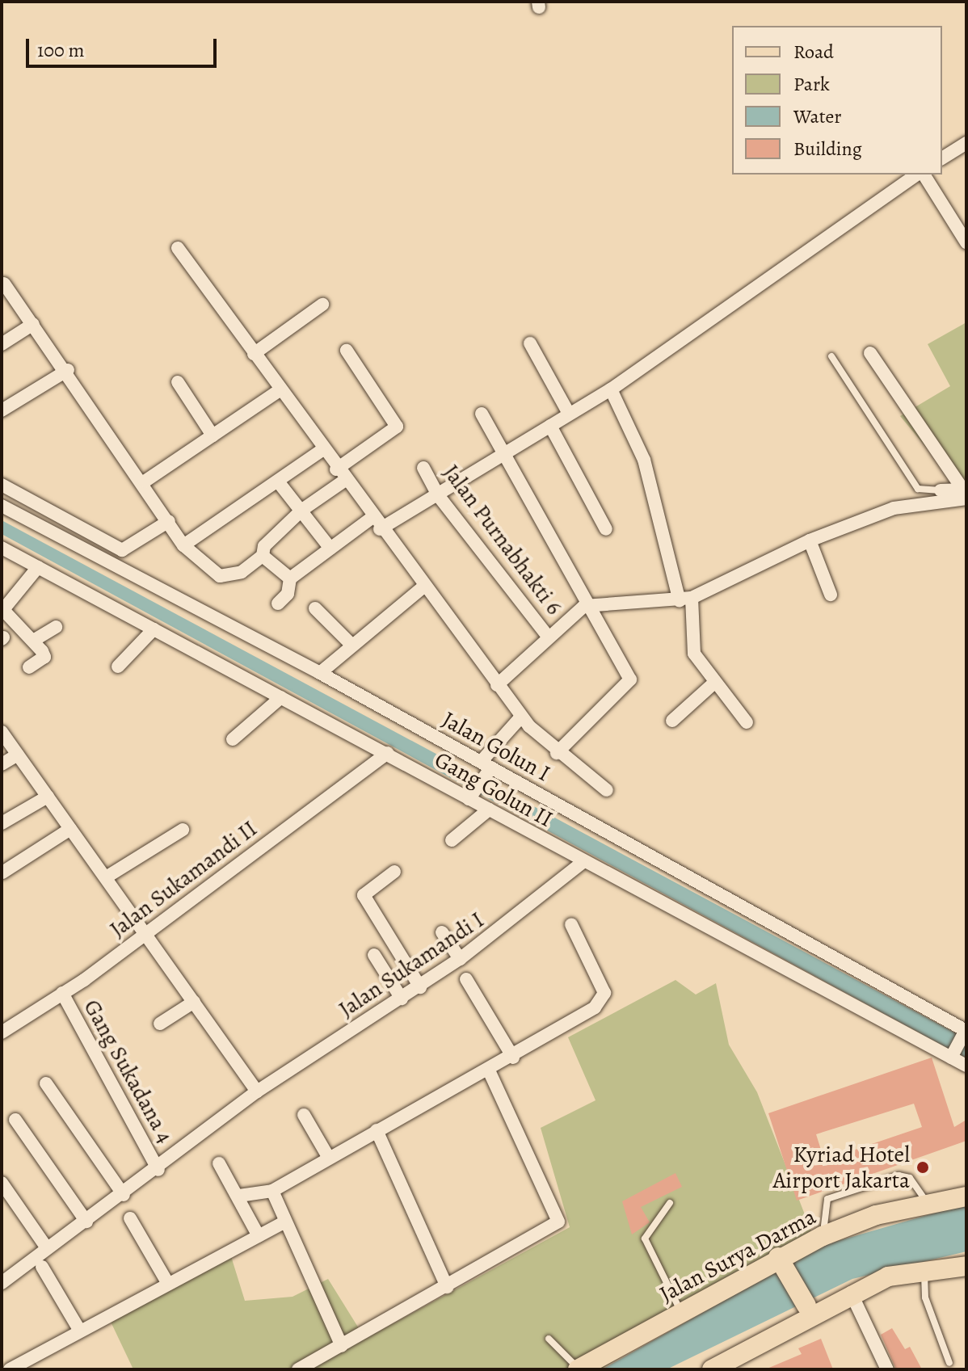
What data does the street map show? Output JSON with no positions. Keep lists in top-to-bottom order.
{
  "streets": {
    "main road": ["Jalan Surya Darma"],
    "street": [
      "Jalan Purnabhakti 6",
      "Jalan Golun I",
      "Gang Golun II",
      "Jalan Sukamandi II",
      "Jalan Sukamandi I",
      "Gang Sukadana 4"
    ]
  },
  "crossings": [
    ["Gang Golun II", "Jalan Sukamandi II"],
    ["Gang Golun II", "Jalan Sukamandi I"],
    ["Jalan Sukamandi II", "Gang Sukadana 4"],
    ["Jalan Sukamandi I", "Gang Sukadana 4"]
  ],
  "places": ["Kyriad Hotel Airport Jakarta"],
  "legend": [
    "Road",
    "Park",
    "Water",
    "Building"
  ],
  "scale_bar": "100 m"
}
